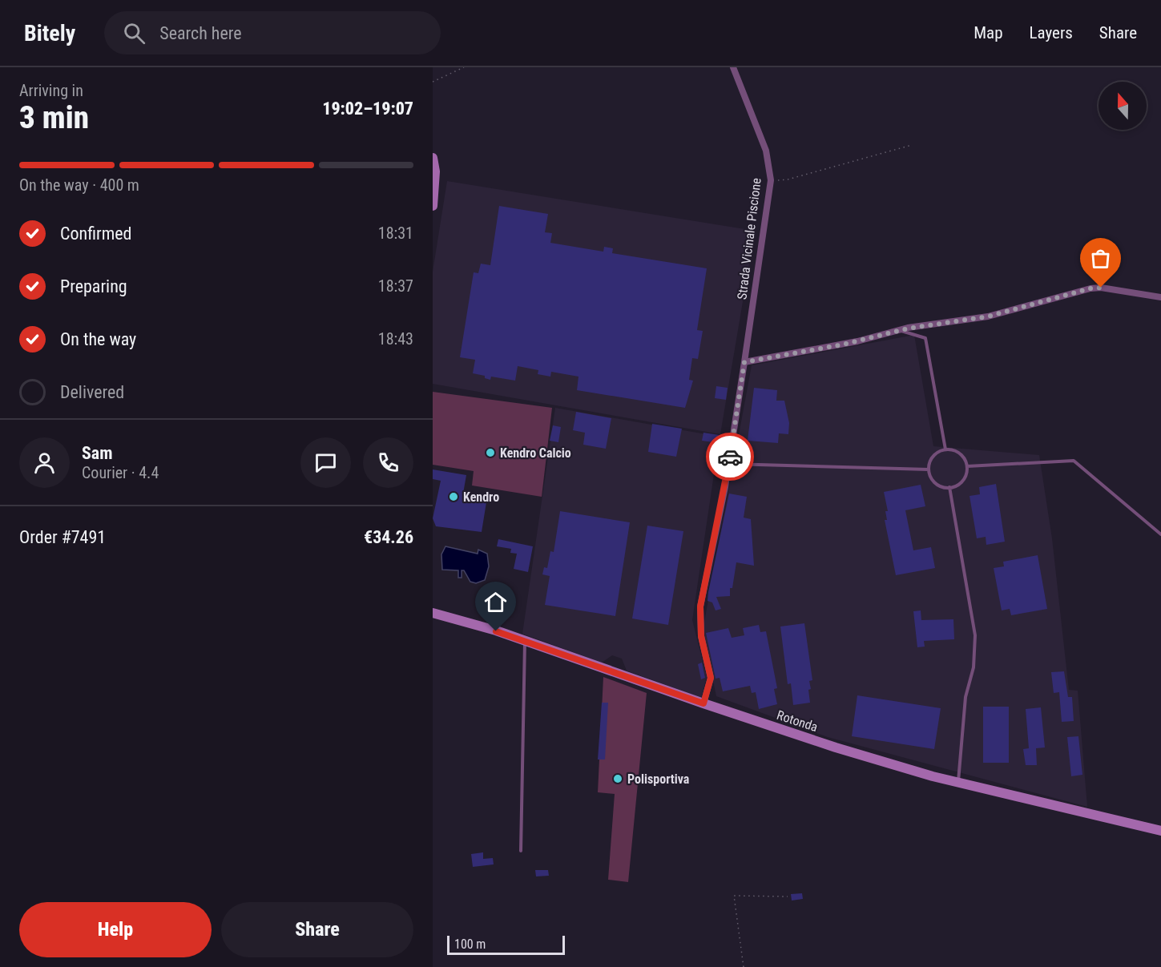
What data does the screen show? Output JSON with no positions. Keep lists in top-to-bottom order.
{
  "streets": {
    "main road": ["Rotonda"],
    "street": ["Strada Vicinale Piscione"]
  },
  "crossings": [
    ["Strada Vicinale Piscione", "Rotonda"]
  ],
  "places": ["Kendro Calcio", "Kendro", "Polisportiva"],
  "scale_bar": "100 m",
  "north": "top",
  "page": {
    "header": "Bitely",
    "search": "Search here",
    "nav": ["Map", "Layers", "Share"],
    "heading": ["3 min", "Arriving in", "19:02–19:07"],
    "panel": [
      "Sam",
      "Courier · 4.4",
      "Order #7491",
      "€34.26"
    ],
    "bar": "On the way · 400 m",
    "list": [
      ["Confirmed", "18:31"],
      ["Preparing", "18:37"],
      ["On the way", "18:43"],
      "Delivered"
    ],
    "buttons": ["Help", "Share"],
    "scale": "100 m"
  }
}
